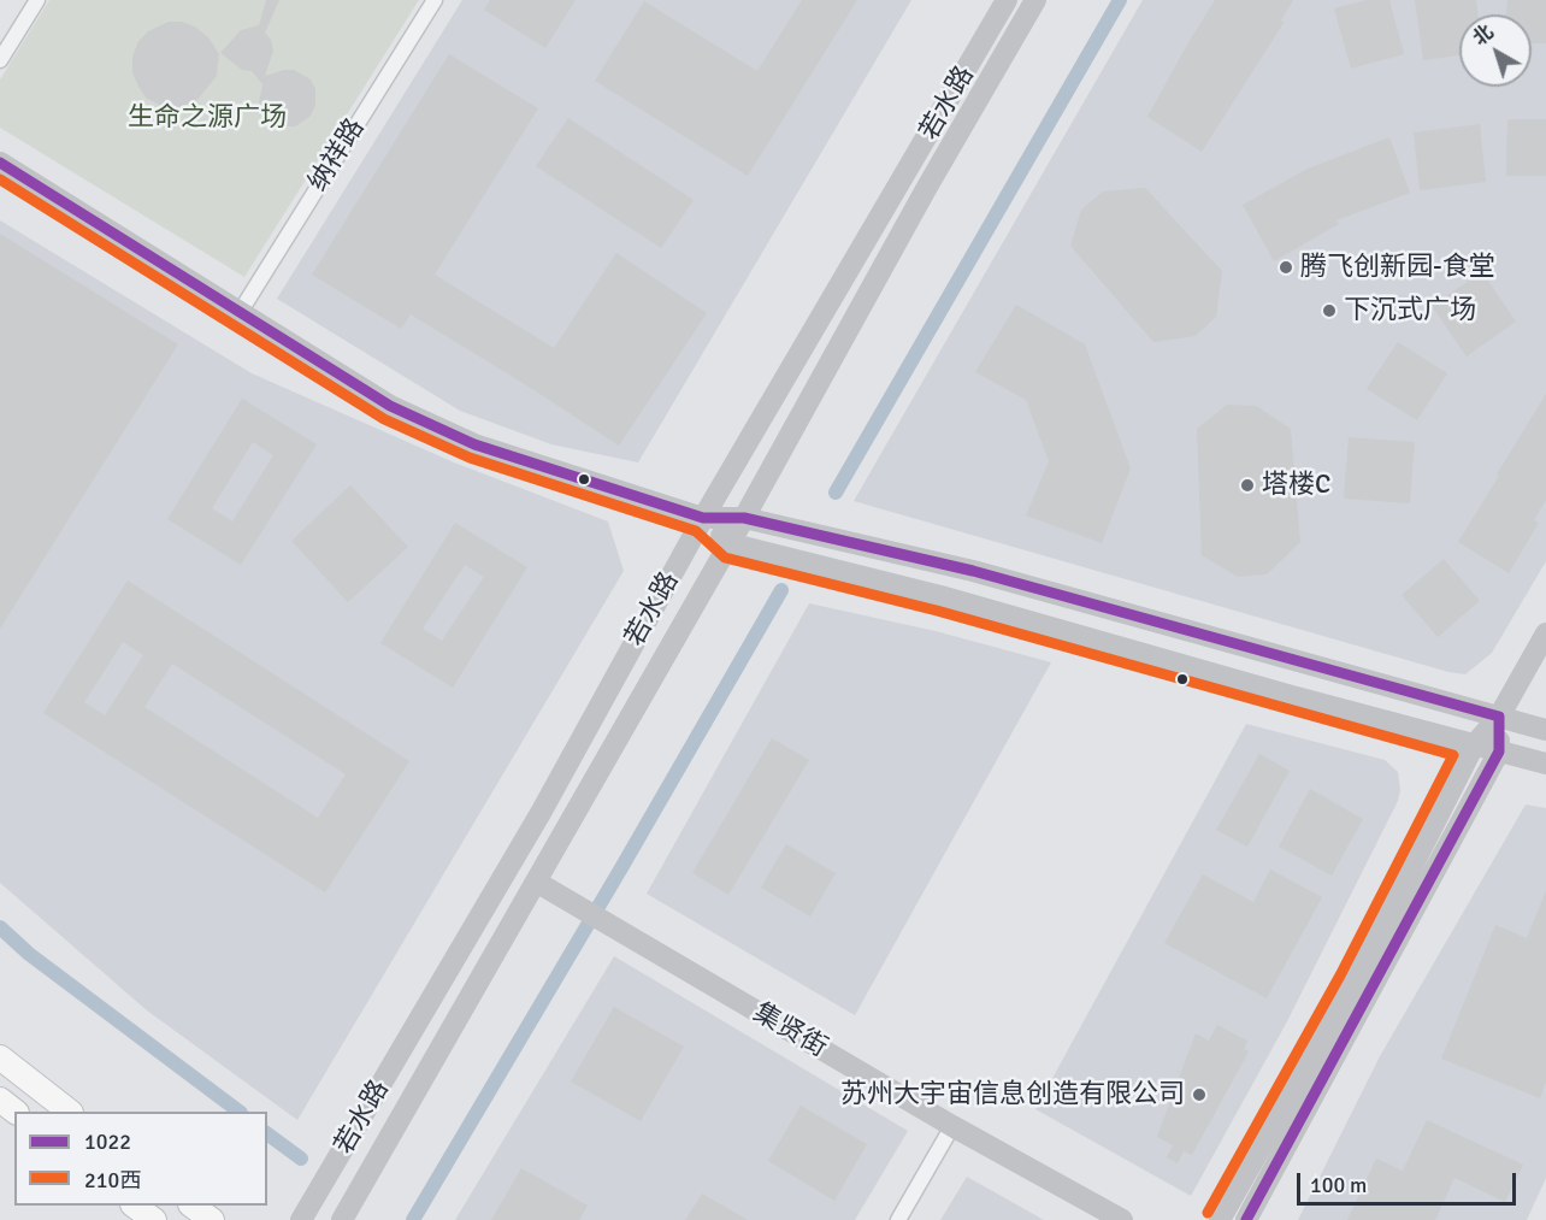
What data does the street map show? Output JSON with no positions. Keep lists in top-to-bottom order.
{
  "streets": {
    "main road": ["若水路", "集贤街"],
    "street": ["纳祥路"]
  },
  "crossings": [
    ["若水路", "集贤街"]
  ],
  "parks": ["生命之源广场"],
  "places": [
    "腾飞创新园-食堂",
    "下沉式广场",
    "塔楼C",
    "苏州大宇宙信息创造有限公司"
  ],
  "lines": ["transit line 1022", "transit line 210西"],
  "legend": ["1022", "210西"],
  "scale_bar": "100 m",
  "north": "top left"
}
